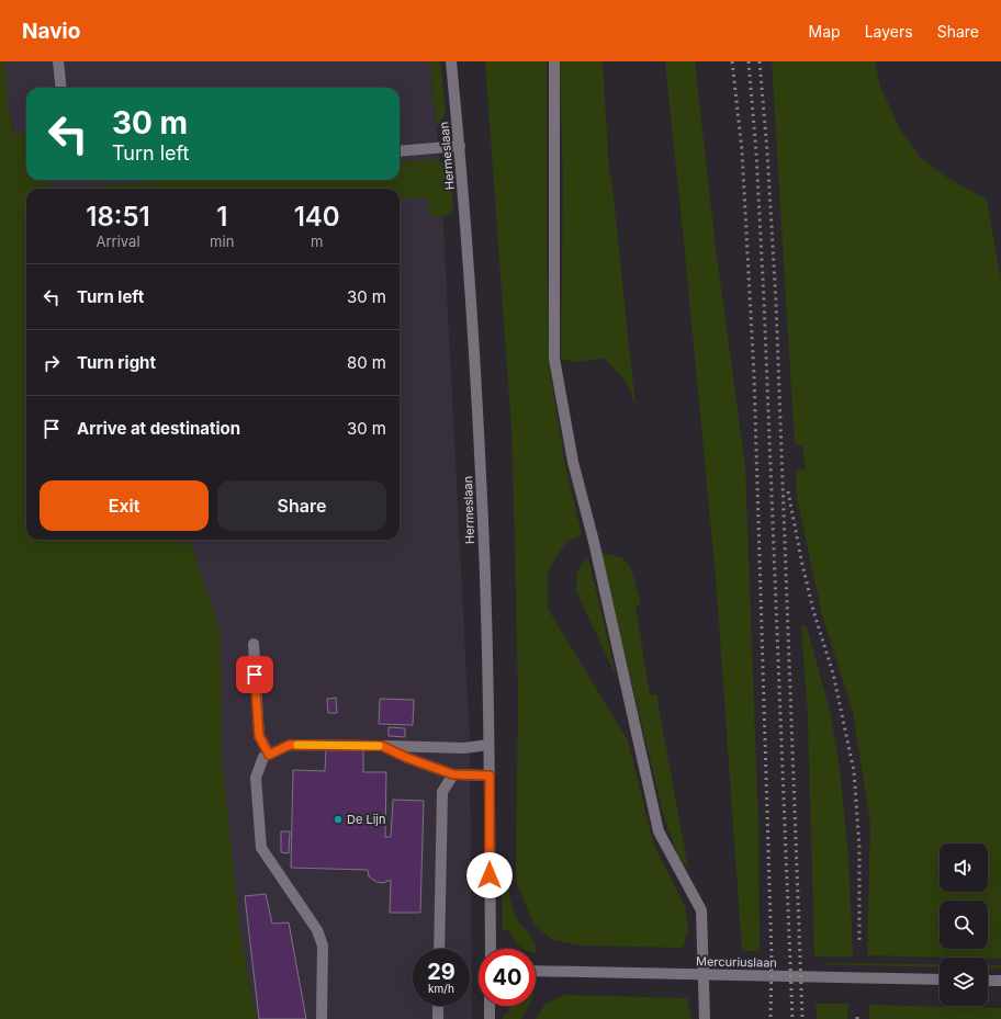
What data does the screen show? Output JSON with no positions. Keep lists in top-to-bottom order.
{
  "streets": {
    "street": ["Hermeslaan", "Mercuriuslaan"]
  },
  "places": ["De Lijn"],
  "page": {
    "header": "Navio",
    "nav": ["Map", "Layers", "Share"],
    "turn": ["30 m", "Turn left"],
    "eta": [
      "18:51",
      "Arrival",
      "1",
      "min",
      "140",
      "m"
    ],
    "list": [
      {
        "name": "Turn left",
        "value": "30 m"
      },
      {
        "name": "Turn right",
        "value": "80 m"
      },
      {
        "name": "Arrive at destination",
        "value": "30 m"
      }
    ],
    "buttons": ["Exit", "Share"],
    "speed": "29 km/h",
    "limit": "40"
  }
}
